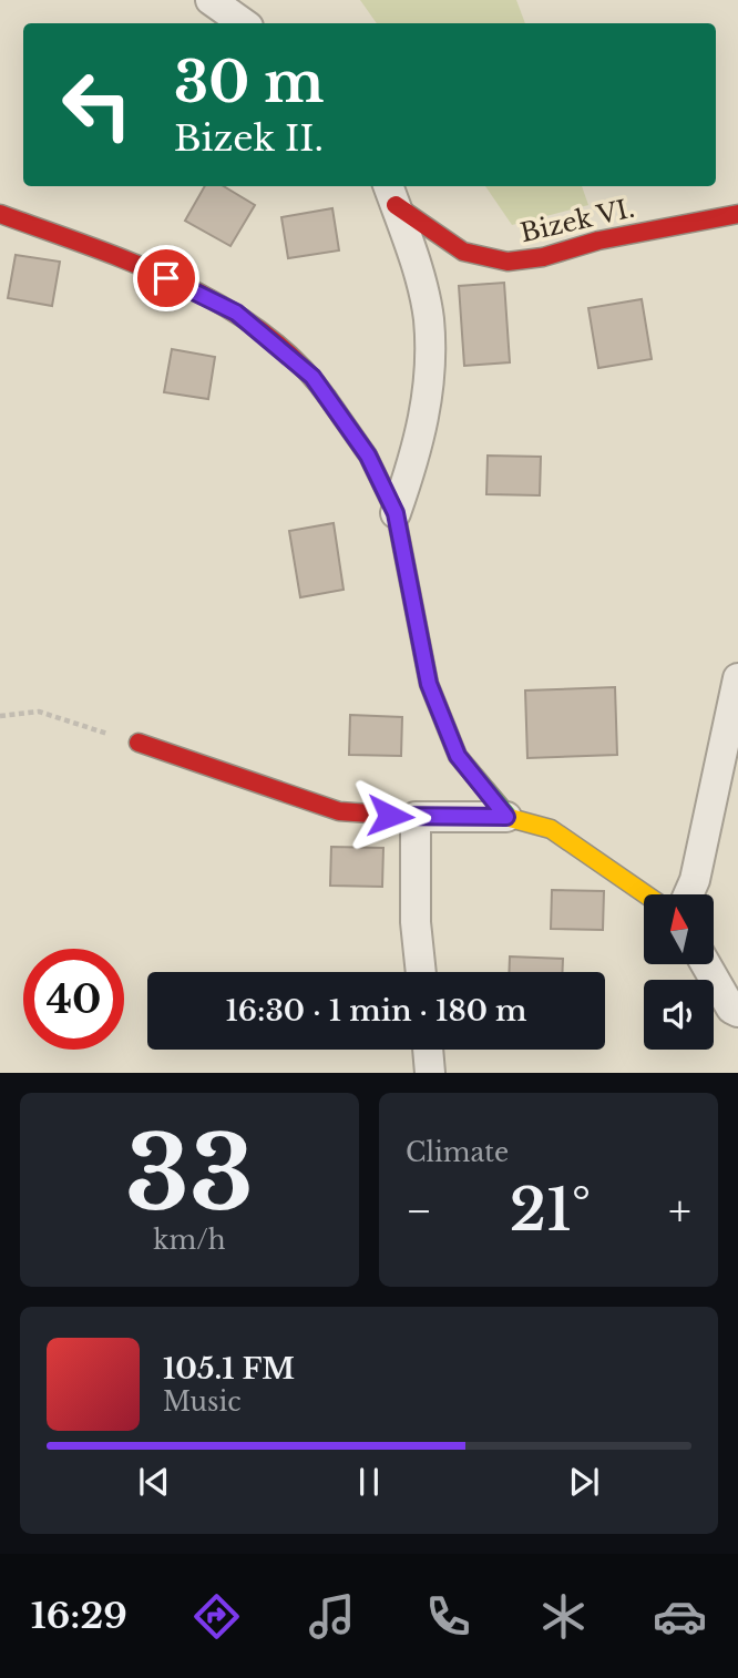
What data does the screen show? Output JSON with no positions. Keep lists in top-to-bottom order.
{
  "streets": {
    "street": ["Bizek VI."]
  },
  "north": "top",
  "page": {
    "turn": ["30 m", "Bizek II."],
    "limit": "40",
    "trip": "16:30 · 1 min · 180 m",
    "tile": [
      ["33", "km/h"],
      "Climate"
    ],
    "heat": ["−", "21°", "+"],
    "song": ["105.1 FM", "Music"],
    "tabs": "16:29"
  }
}
